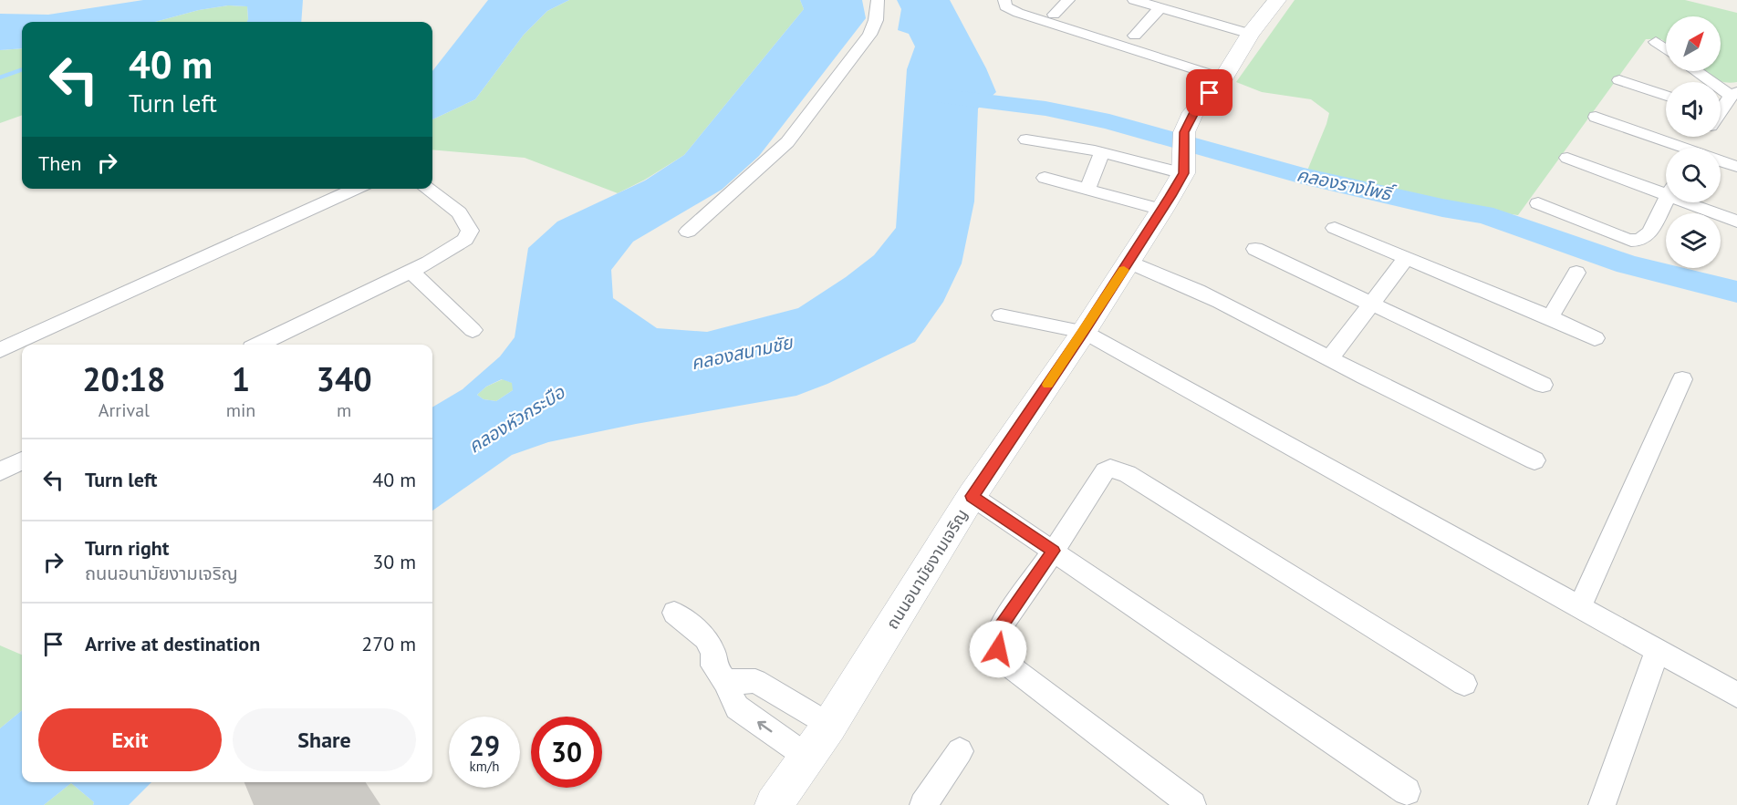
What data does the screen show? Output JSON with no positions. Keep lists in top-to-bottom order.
{
  "streets": {
    "street": ["ถนนอนามัยงามเจริญ"]
  },
  "water": ["คลองรางโพธิ์", "คลองสนามชัย", "คลองหัวกระบือ"],
  "north": "top right",
  "page": {
    "turn": ["40 m", "Turn left"],
    "then": "Then",
    "eta": [
      "20:18",
      "Arrival",
      "1",
      "min",
      "340",
      "m"
    ],
    "list": [
      {
        "name": "Turn left",
        "value": "40 m"
      },
      {
        "name": "Turn right",
        "note": "ถนนอนามัยงามเจริญ",
        "value": "30 m"
      },
      {
        "name": "Arrive at destination",
        "value": "270 m"
      }
    ],
    "buttons": ["Exit", "Share"],
    "speed": "29 km/h",
    "limit": "30"
  }
}
